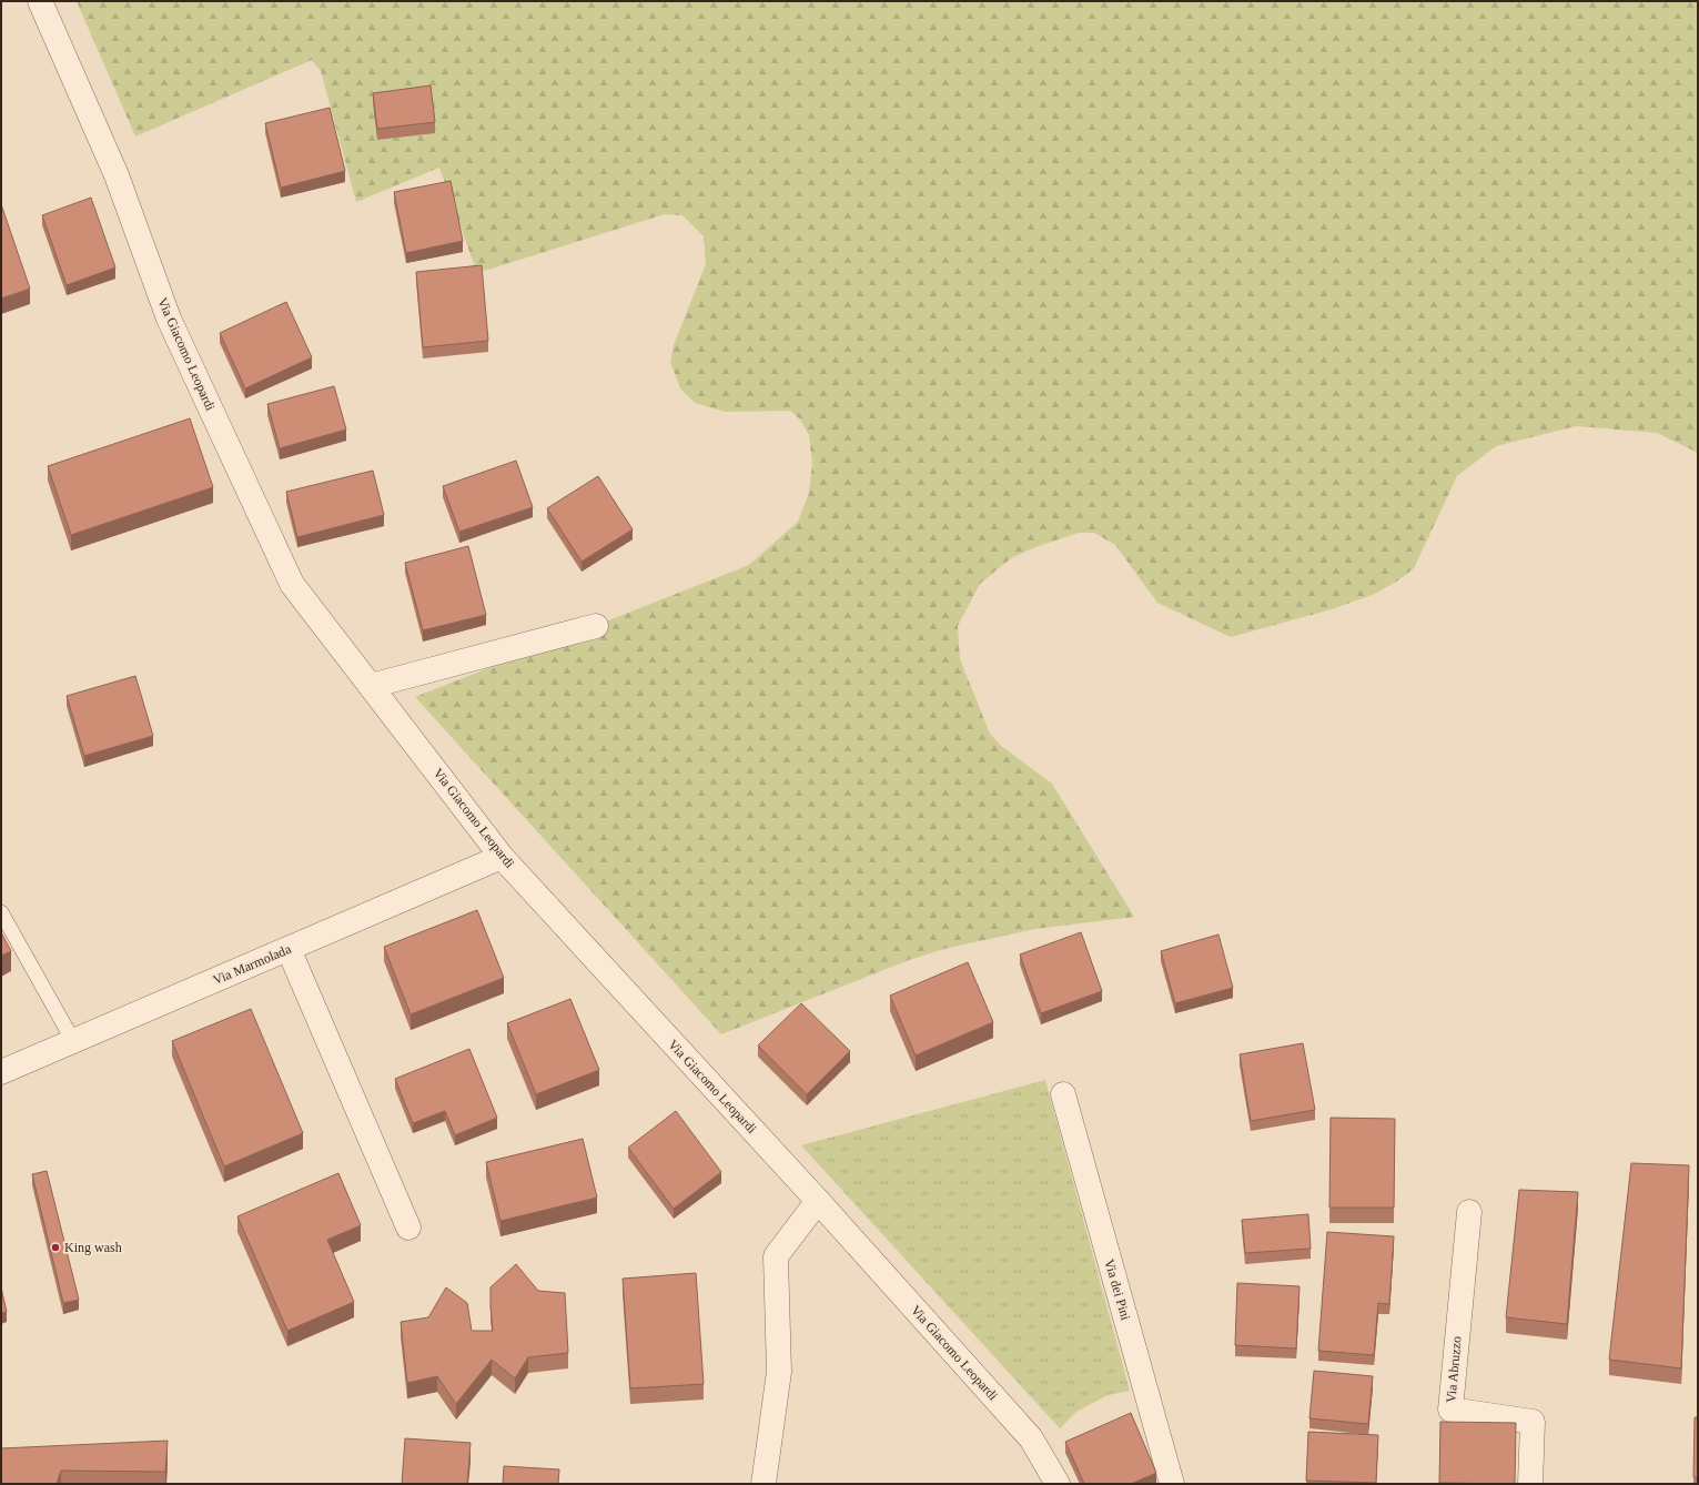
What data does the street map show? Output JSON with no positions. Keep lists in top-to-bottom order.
{
  "streets": {
    "street": [
      "Via Giacomo Leopardi",
      "Via Marmolada",
      "Via dei Pini",
      "Via Abruzzo"
    ]
  },
  "crossings": [
    ["Via Giacomo Leopardi", "Via Marmolada"]
  ],
  "places": ["King wash"]
}
